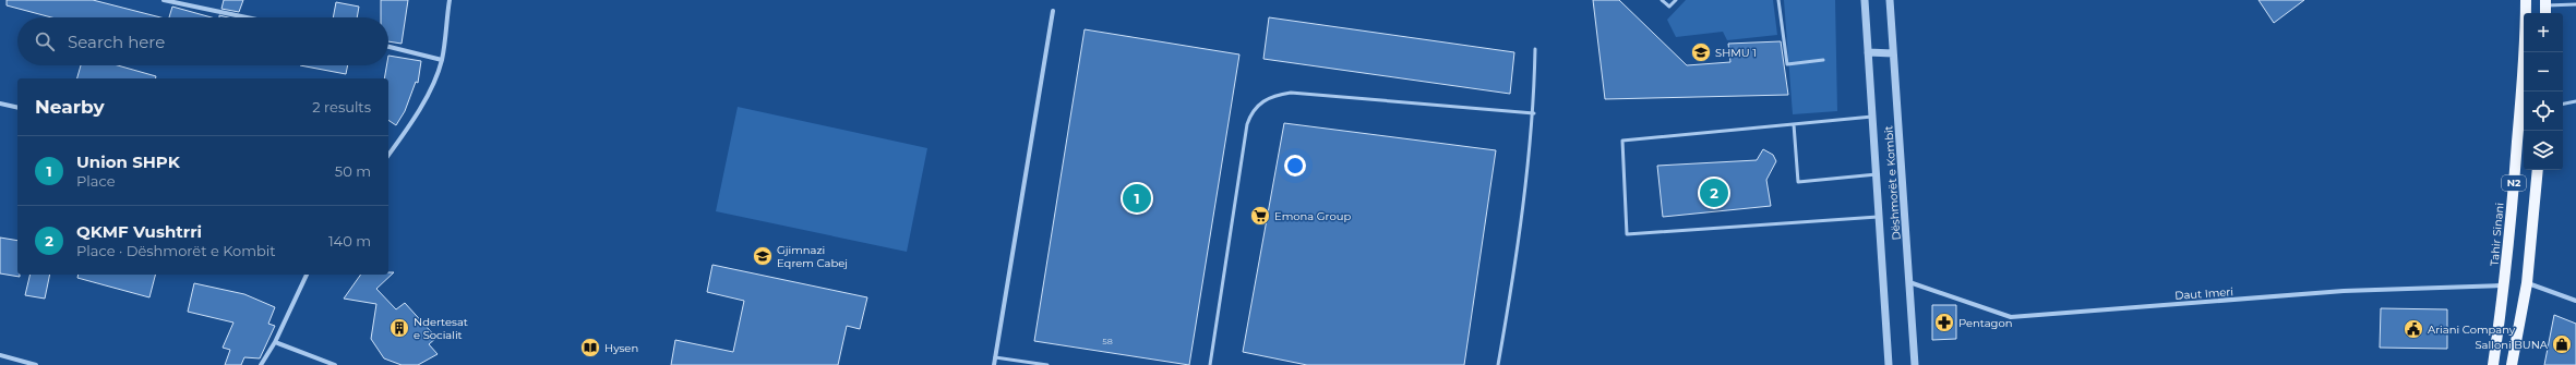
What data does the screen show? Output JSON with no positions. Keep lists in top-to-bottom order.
{
  "streets": {
    "main road": ["N2", "Tahir Sinani"],
    "street": ["Dëshmorët e Kombit", "Daut Imeri"]
  },
  "crossings": [
    ["Dëshmorët e Kombit", "Daut Imeri"],
    ["Tahir Sinani", "Daut Imeri"]
  ],
  "places": {
    "school or university": ["SHMU 1", "Gjimnazi Eqrem Cabej"],
    "supermarket": ["Emona Group"],
    "pharmacy": ["Pentagon"],
    "building": ["Ndertesat e Socialit"],
    "public building": ["Ariani Company"],
    "shop": ["Salloni BUNA"],
    "library": ["Hysen"]
  },
  "house_numbers": ["58"],
  "page": {
    "map_buttons": ["+", "−"],
    "search": "Search here",
    "heading": ["Nearby", "2 results"],
    "list": [
      {
        "mark": "1",
        "name": "Union SHPK",
        "note": "Place",
        "value": "50 m"
      },
      {
        "mark": "2",
        "name": "QKMF Vushtrri",
        "note": "Place · Dëshmorët e Kombit",
        "value": "140 m"
      }
    ],
    "pins": ["2", "1"]
  }
}
